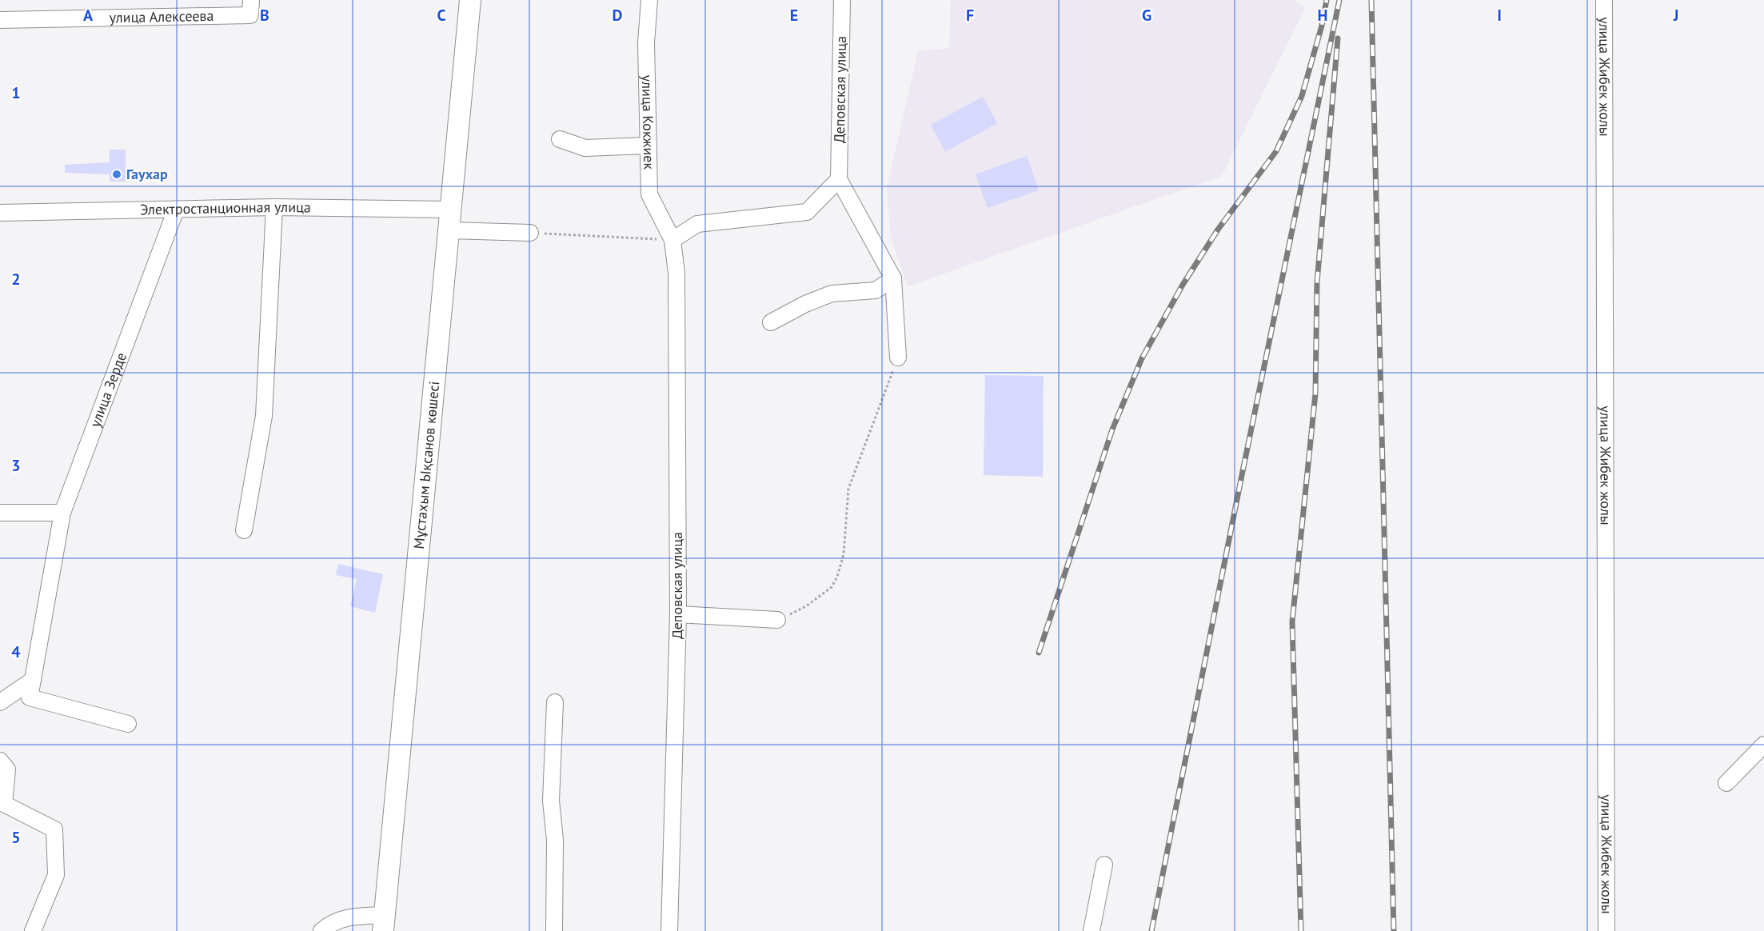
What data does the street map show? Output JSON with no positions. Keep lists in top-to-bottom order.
{
  "streets": {
    "main road": ["Мұстахым Ықсанов көшесі"],
    "street": [
      "улица Алексеева",
      "улица Жибек жолы",
      "Деповская улица",
      "улица Кокжиек",
      "Электростанционная улица",
      "улица Зерде"
    ]
  },
  "crossings": [
    ["Деповская улица", "улица Кокжиек"],
    ["Электростанционная улица", "улица Зерде"],
    ["Электростанционная улица", "Мұстахым Ықсанов көшесі"]
  ],
  "places": ["Гаухар"],
  "grid": {
    "columns": [
      "A",
      "B",
      "C",
      "D",
      "E",
      "F",
      "G",
      "H",
      "I",
      "J"
    ],
    "rows": [
      "1",
      "2",
      "3",
      "4",
      "5"
    ]
  }
}
